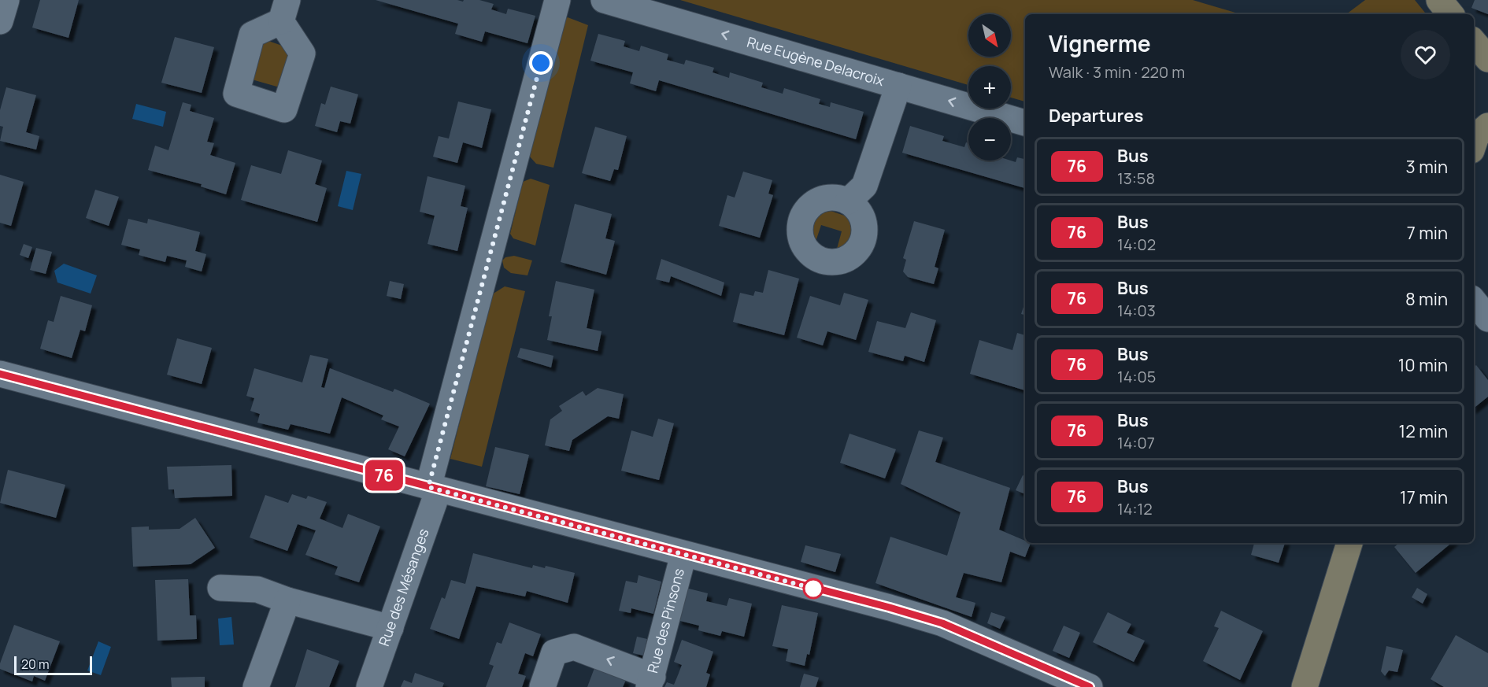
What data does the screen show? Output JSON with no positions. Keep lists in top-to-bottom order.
{
  "streets": {
    "street": ["Rue Eugène Delacroix", "Rue des Mésanges", "Rue des Pinsons"]
  },
  "one_way": ["Rue Eugène Delacroix"],
  "lines": ["bus line 76"],
  "scale_bar": "20 m",
  "north": "bottom right",
  "page": {
    "on_map": "76",
    "map_buttons": ["+", "−"],
    "heading": [
      ["Vignerme", "Walk · 3 min · 220 m"],
      "Departures"
    ],
    "list": [
      {
        "mark": "76",
        "name": "Bus",
        "note": "13:58",
        "value": "3 min"
      },
      {
        "mark": "76",
        "name": "Bus",
        "note": "14:02",
        "value": "7 min"
      },
      {
        "mark": "76",
        "name": "Bus",
        "note": "14:03",
        "value": "8 min"
      },
      {
        "mark": "76",
        "name": "Bus",
        "note": "14:05",
        "value": "10 min"
      },
      {
        "mark": "76",
        "name": "Bus",
        "note": "14:07",
        "value": "12 min"
      },
      {
        "mark": "76",
        "name": "Bus",
        "note": "14:12",
        "value": "17 min"
      }
    ],
    "scale": "20 m"
  }
}
